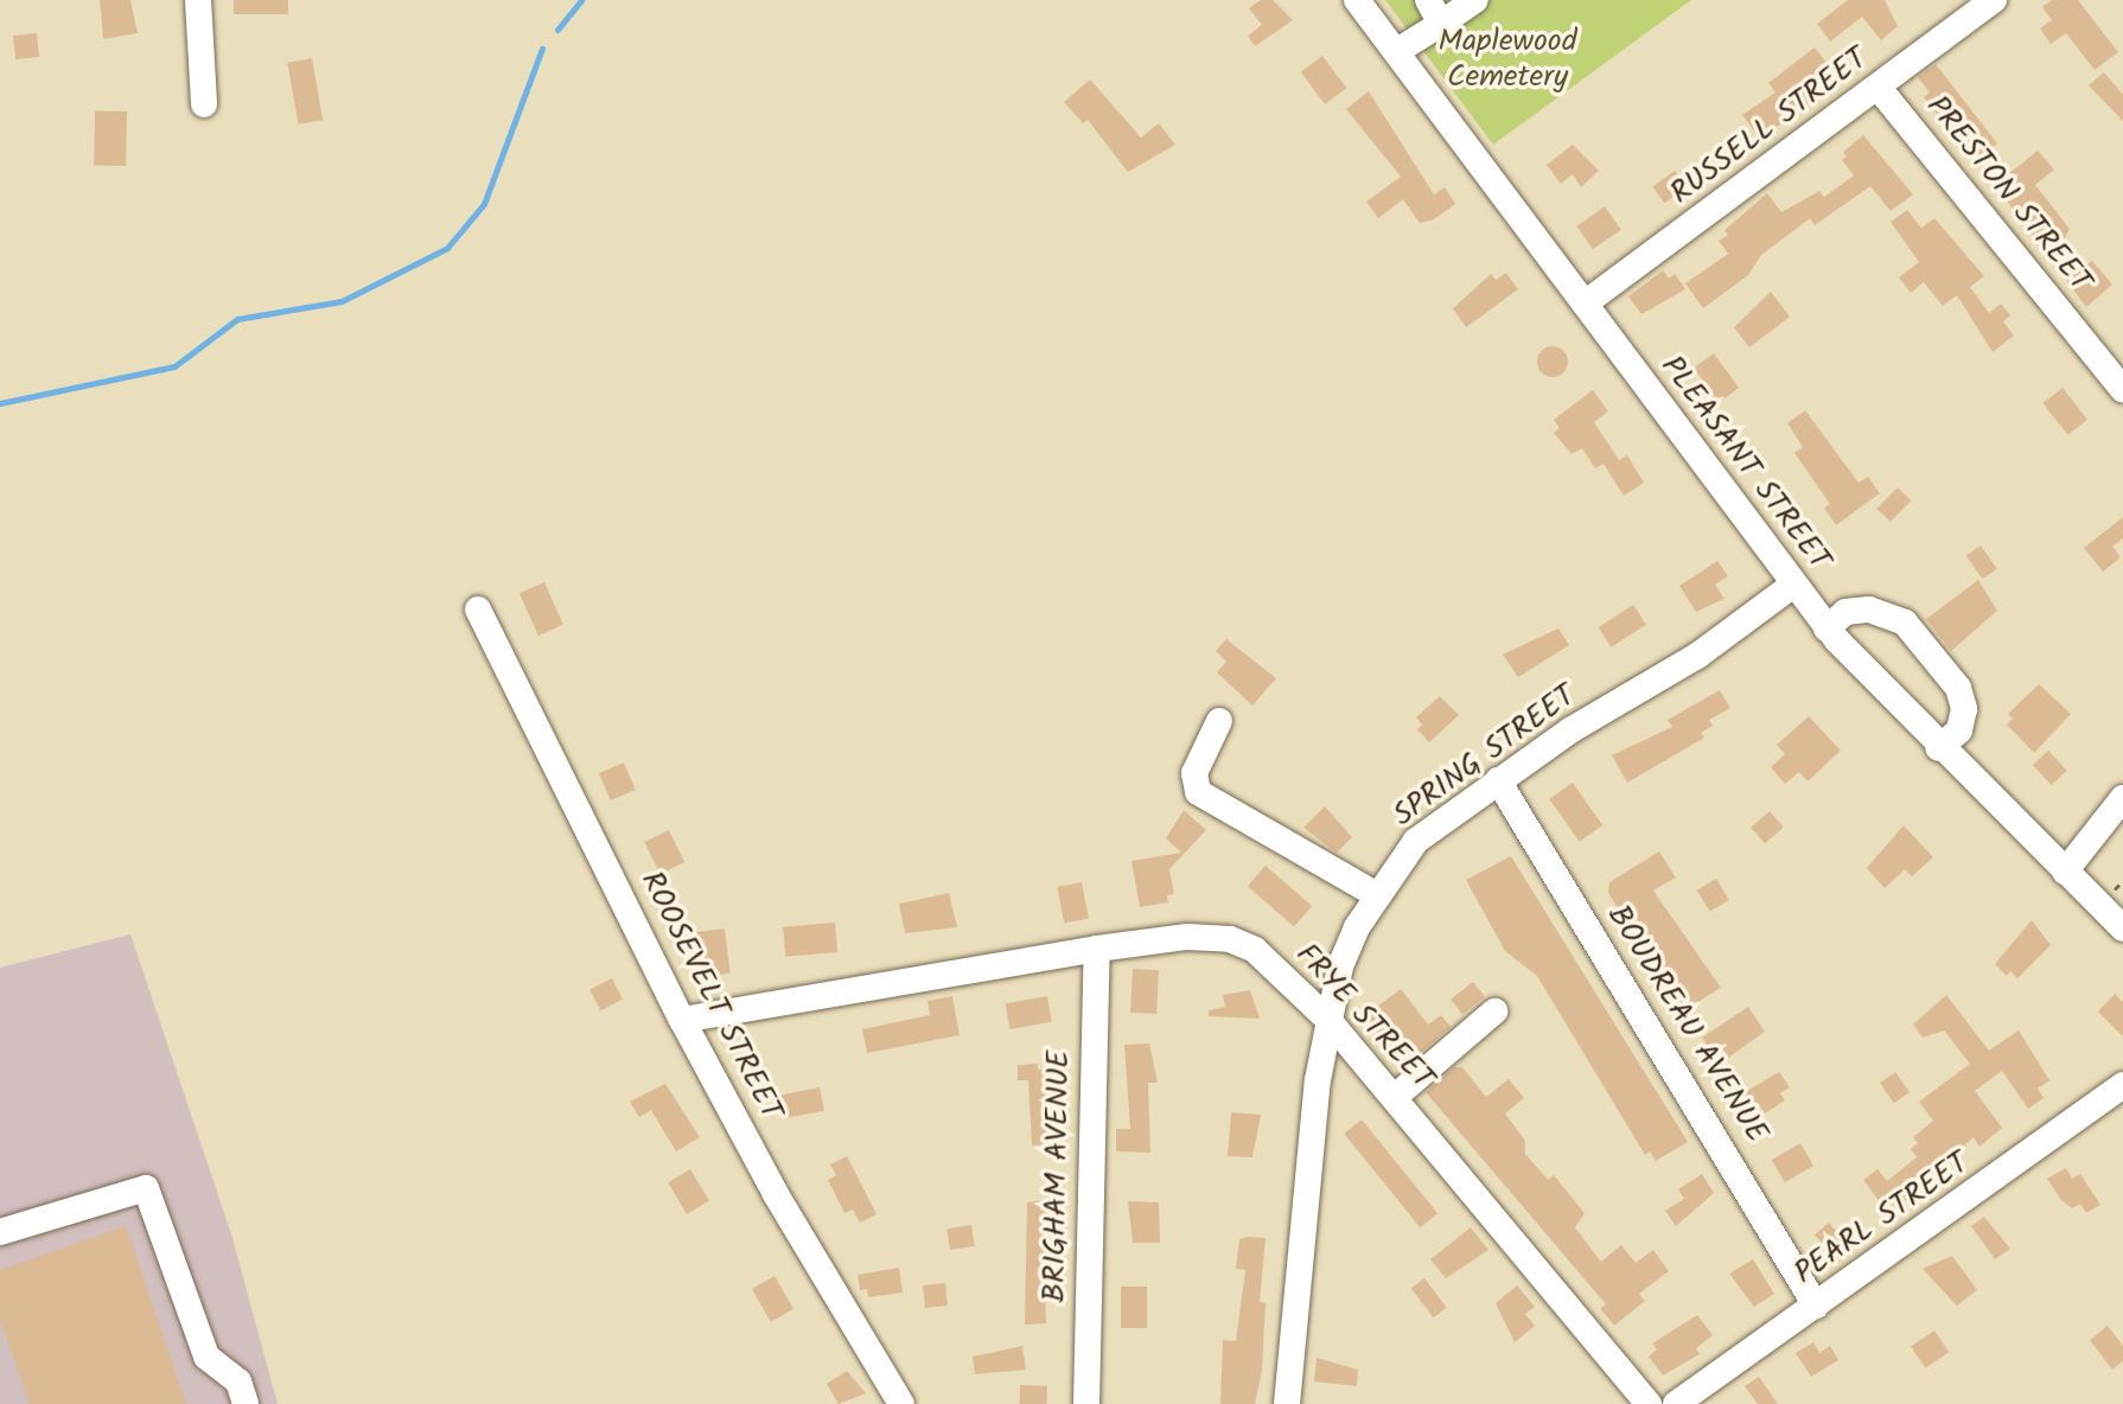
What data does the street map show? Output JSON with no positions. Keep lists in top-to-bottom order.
{
  "streets": {
    "street": [
      "RUSSELL STREET",
      "PRESTON STREET",
      "PLEASANT STREET",
      "SPRING STREET",
      "ROOSEVELT STREET",
      "FRYE STREET",
      "BOUDREAU AVENUE",
      "BRIGHAM AVENUE",
      "PEARL STREET"
    ]
  },
  "crossings": [
    ["RUSSELL STREET", "PRESTON STREET"],
    ["RUSSELL STREET", "PLEASANT STREET"],
    ["PLEASANT STREET", "SPRING STREET"],
    ["SPRING STREET", "FRYE STREET"],
    ["SPRING STREET", "BOUDREAU AVENUE"],
    ["ROOSEVELT STREET", "FRYE STREET"],
    ["FRYE STREET", "BRIGHAM AVENUE"],
    ["BOUDREAU AVENUE", "PEARL STREET"]
  ],
  "parks": ["Maplewood Cemetery"]
}
